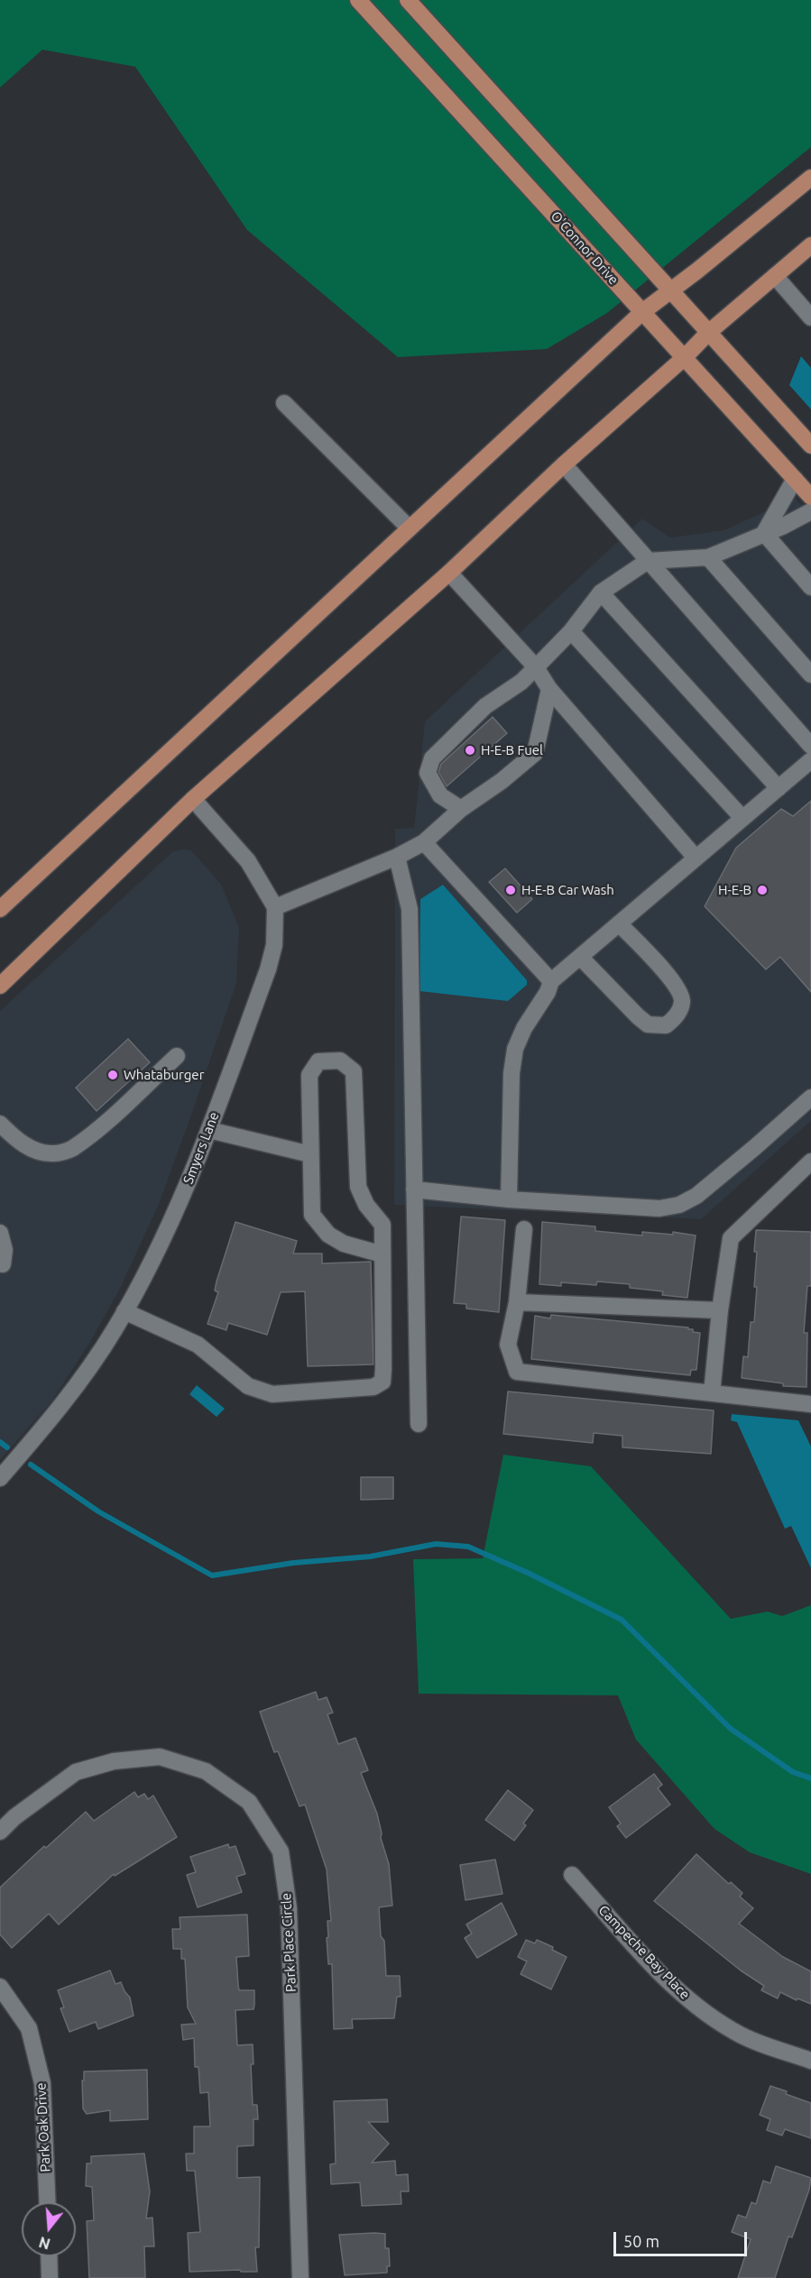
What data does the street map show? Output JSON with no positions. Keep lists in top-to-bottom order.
{
  "streets": {
    "main road": ["O'Connor Drive"],
    "street": [
      "Smyers Lane",
      "Park Place Circle",
      "Campeche Bay Place",
      "Park Oak Drive"
    ]
  },
  "places": [
    "H-E-B Fuel",
    "H-E-B Car Wash",
    "H-E-B",
    "Whataburger"
  ],
  "scale_bar": "50 m",
  "north": "bottom"
}
